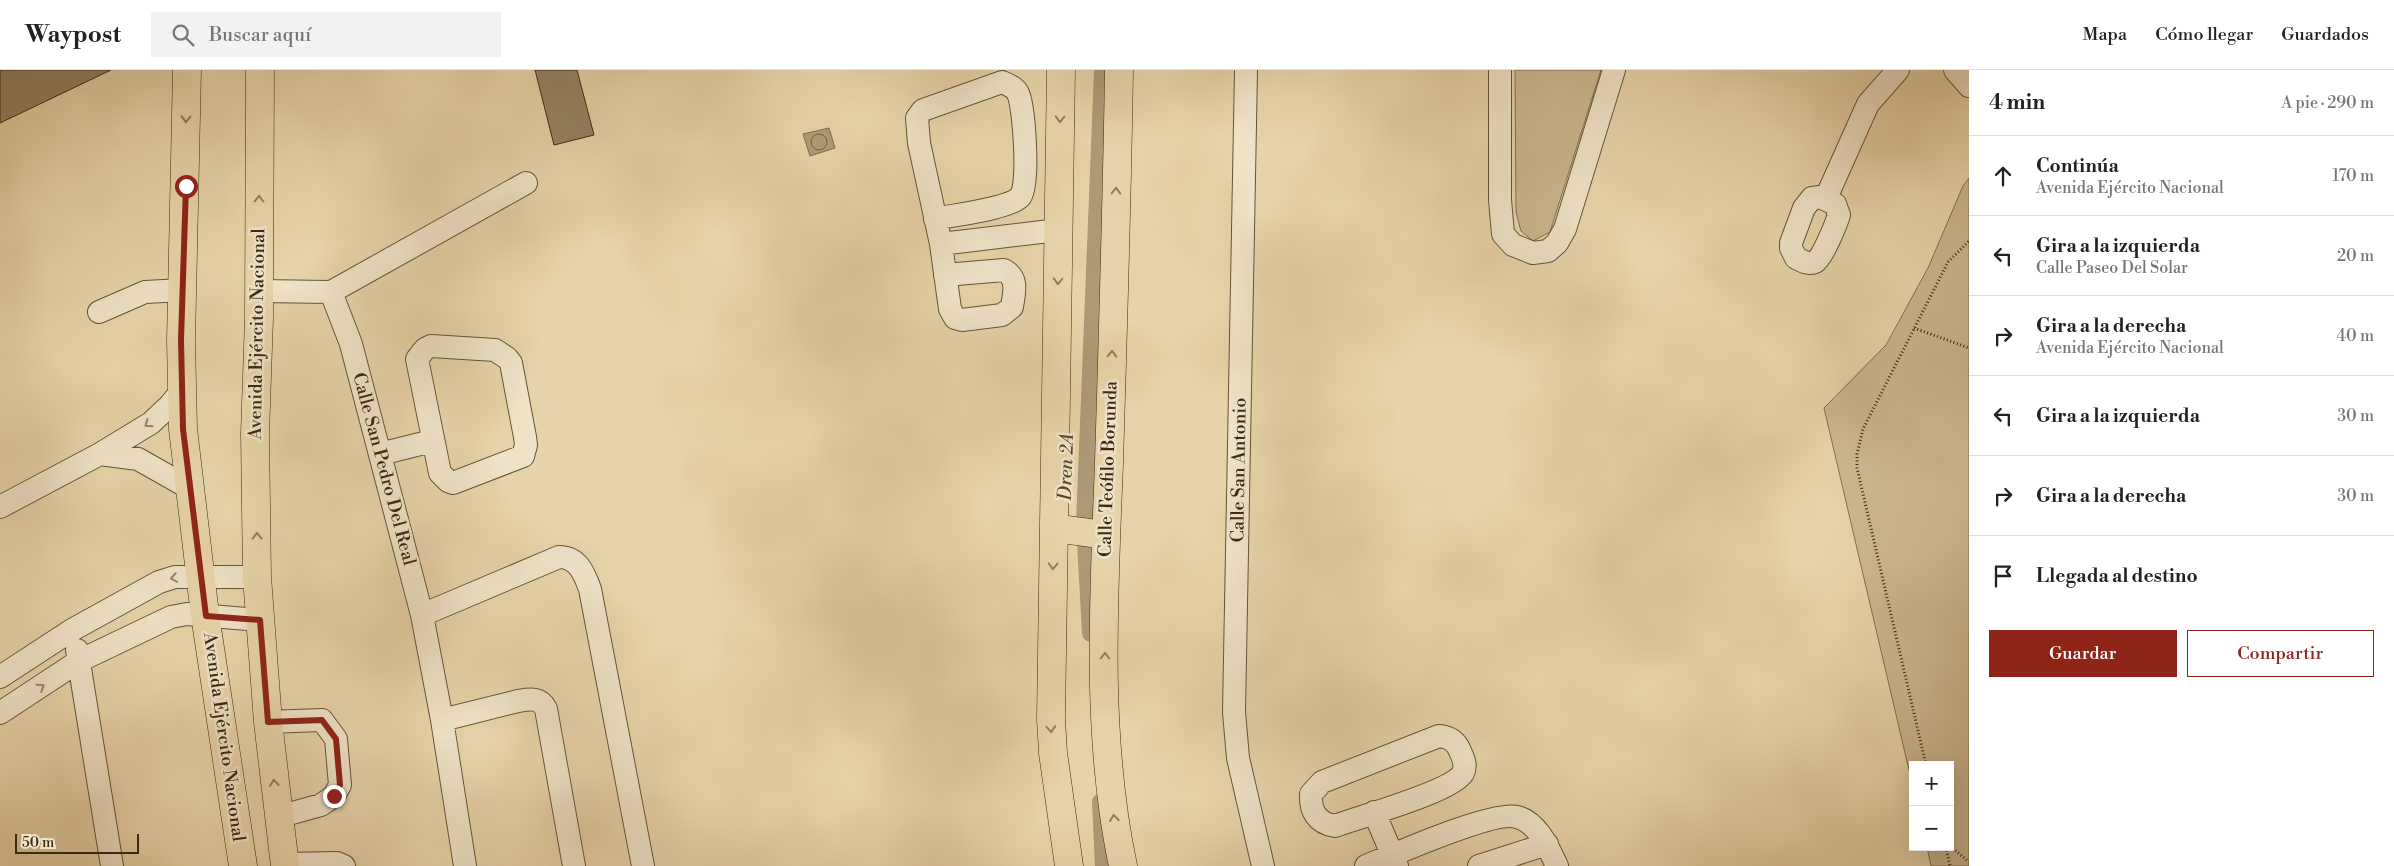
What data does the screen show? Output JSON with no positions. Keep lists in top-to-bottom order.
{
  "streets": {
    "main road": ["Avenida Ejército Nacional", "Calle Teófilo Borunda"],
    "street": ["Calle San Pedro Del Real", "Calle San Antonio"]
  },
  "water": ["Dren 2A"],
  "scale_bar": "50 m",
  "page": {
    "header": "Waypost",
    "search": "Buscar aquí",
    "nav": ["Mapa", "Cómo llegar", "Guardados"],
    "heading": ["4 min", "A pie · 290 m"],
    "list": [
      ["Continúa", "Avenida Ejército Nacional", "170 m"],
      ["Gira a la izquierda", "Calle Paseo Del Solar", "20 m"],
      ["Gira a la derecha", "Avenida Ejército Nacional", "40 m"],
      ["Gira a la izquierda", "30 m"],
      ["Gira a la derecha", "30 m"],
      "Llegada al destino"
    ],
    "buttons": ["Guardar", "Compartir"],
    "map_buttons": ["+", "−"],
    "scale": "50 m"
  }
}
